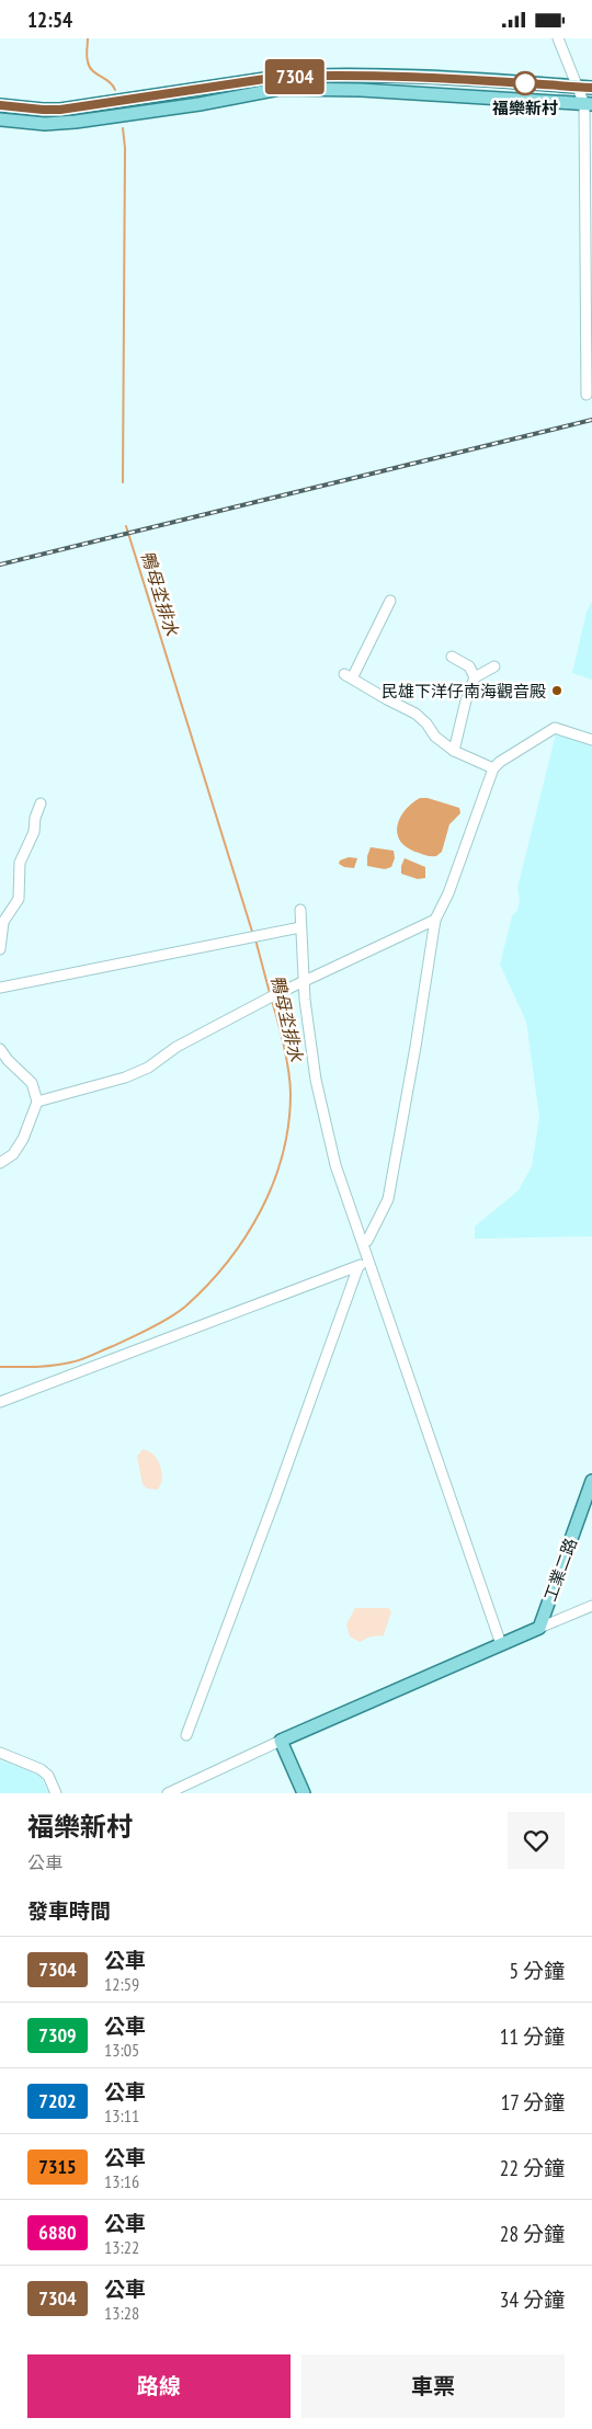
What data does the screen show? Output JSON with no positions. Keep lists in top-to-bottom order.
{
  "streets": {
    "main road": ["工業二路"]
  },
  "water": ["鴨母坔排水"],
  "places": ["福樂新村", "民雄下洋仔南海觀音殿"],
  "lines": ["bus line 7304"],
  "page": {
    "status": "12:54",
    "on_map": "7304",
    "heading": [
      ["福樂新村", "公車"],
      "發車時間"
    ],
    "list": [
      {
        "mark": "7304",
        "name": "公車",
        "note": "12:59",
        "value": "5 分鐘"
      },
      {
        "mark": "7309",
        "name": "公車",
        "note": "13:05",
        "value": "11 分鐘"
      },
      {
        "mark": "7202",
        "name": "公車",
        "note": "13:11",
        "value": "17 分鐘"
      },
      {
        "mark": "7315",
        "name": "公車",
        "note": "13:16",
        "value": "22 分鐘"
      },
      {
        "mark": "6880",
        "name": "公車",
        "note": "13:22",
        "value": "28 分鐘"
      },
      {
        "mark": "7304",
        "name": "公車",
        "note": "13:28",
        "value": "34 分鐘"
      }
    ],
    "buttons": ["路線", "車票"]
  }
}
